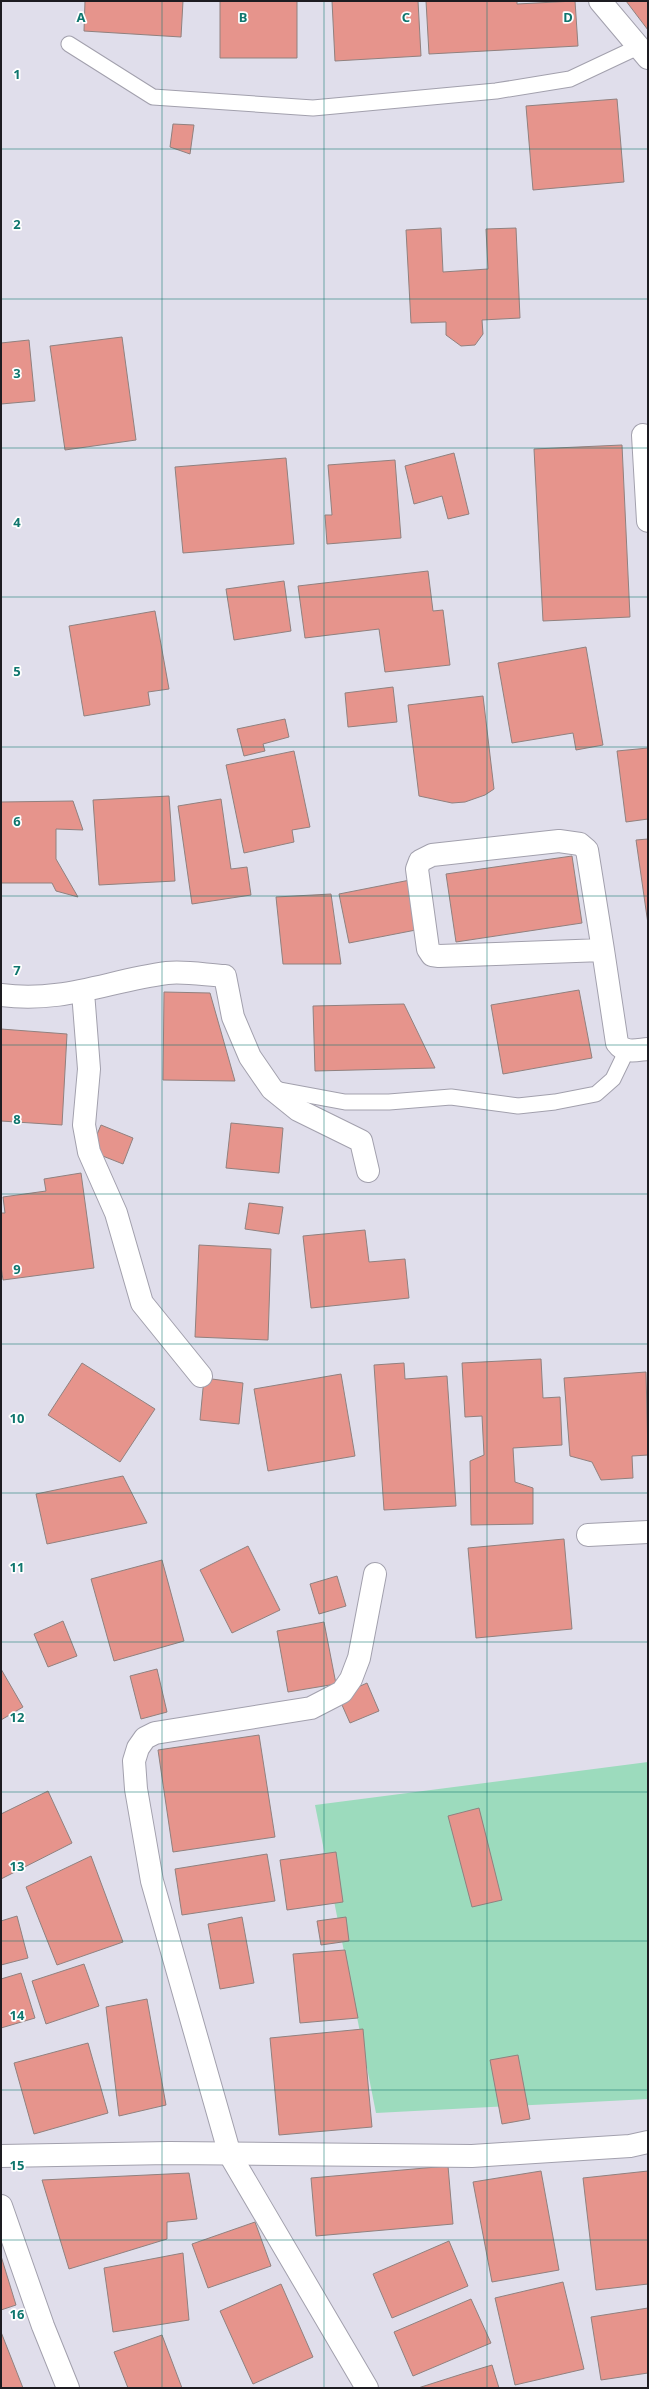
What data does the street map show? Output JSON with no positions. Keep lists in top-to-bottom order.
{
  "grid": {
    "columns": [
      "A",
      "B",
      "C",
      "D"
    ],
    "rows": [
      "1",
      "2",
      "3",
      "4",
      "5",
      "6",
      "7",
      "8",
      "9",
      "10",
      "11",
      "12",
      "13",
      "14",
      "15",
      "16"
    ]
  }
}
